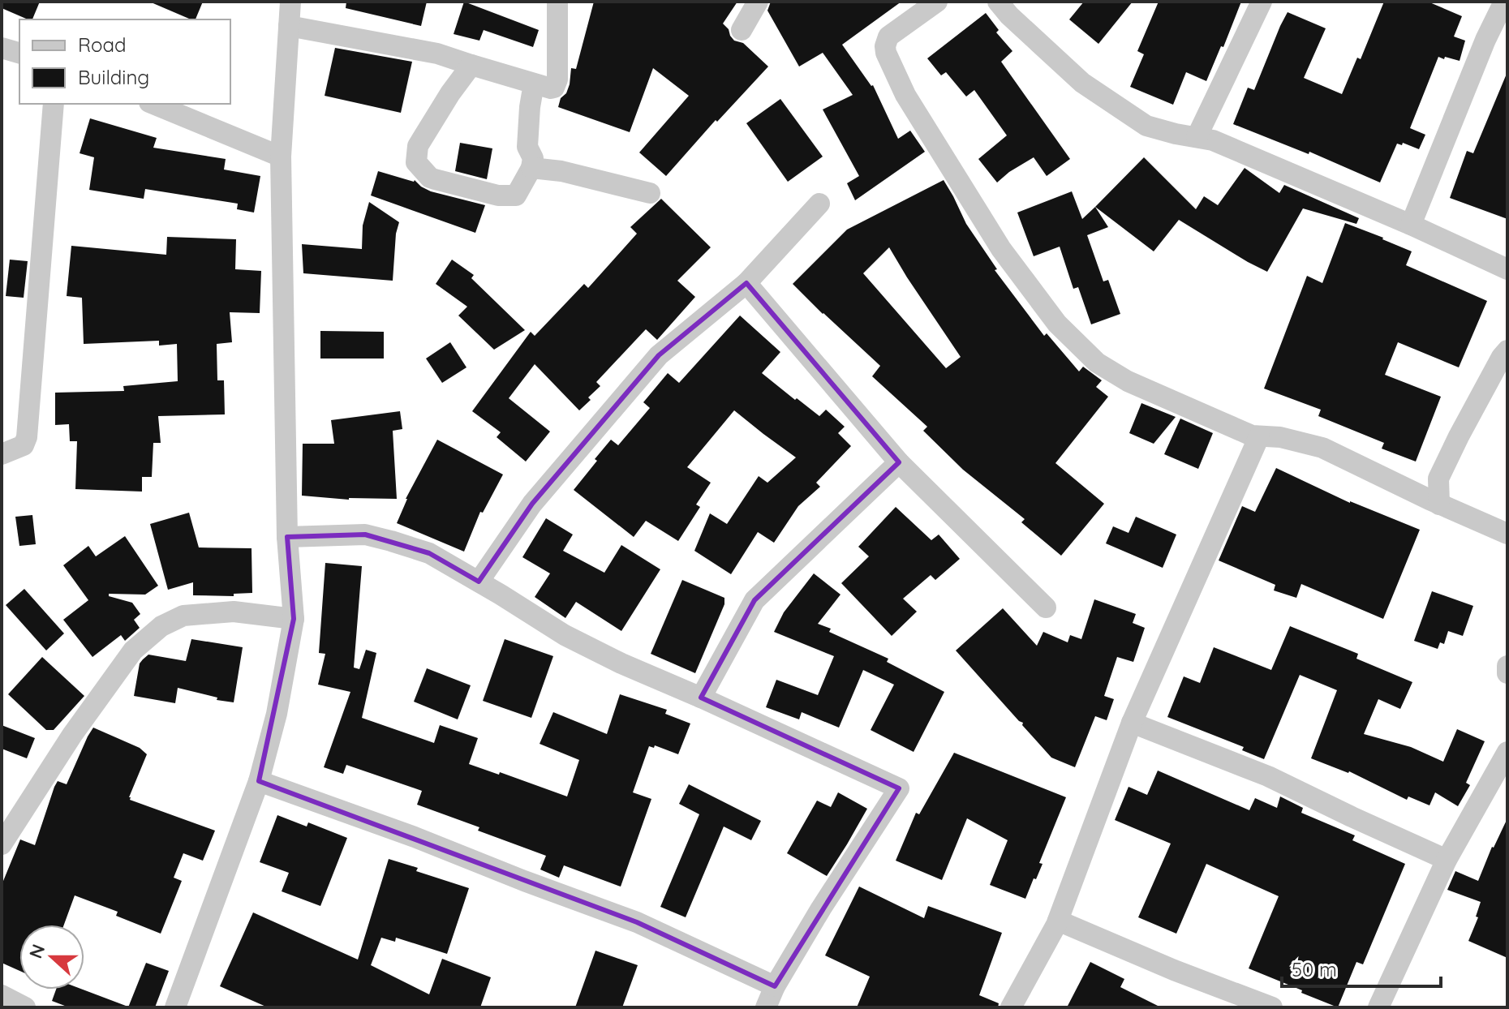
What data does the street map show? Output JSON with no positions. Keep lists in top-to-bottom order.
{
  "legend": ["Road", "Building"],
  "scale_bar": "50 m",
  "north": "left"
}
